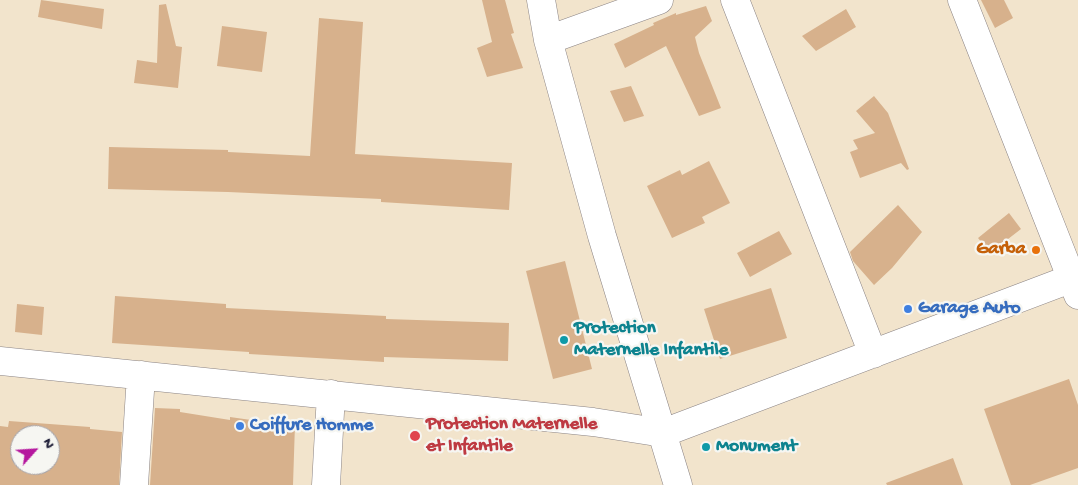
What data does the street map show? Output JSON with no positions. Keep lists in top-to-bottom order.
{
  "places": [
    "Garba",
    "Garage Auto",
    "Protection Maternelle Infantile",
    "Coiffure Homme",
    "Protection Maternelle et Infantile",
    "Monument"
  ],
  "north": "top right"
}
